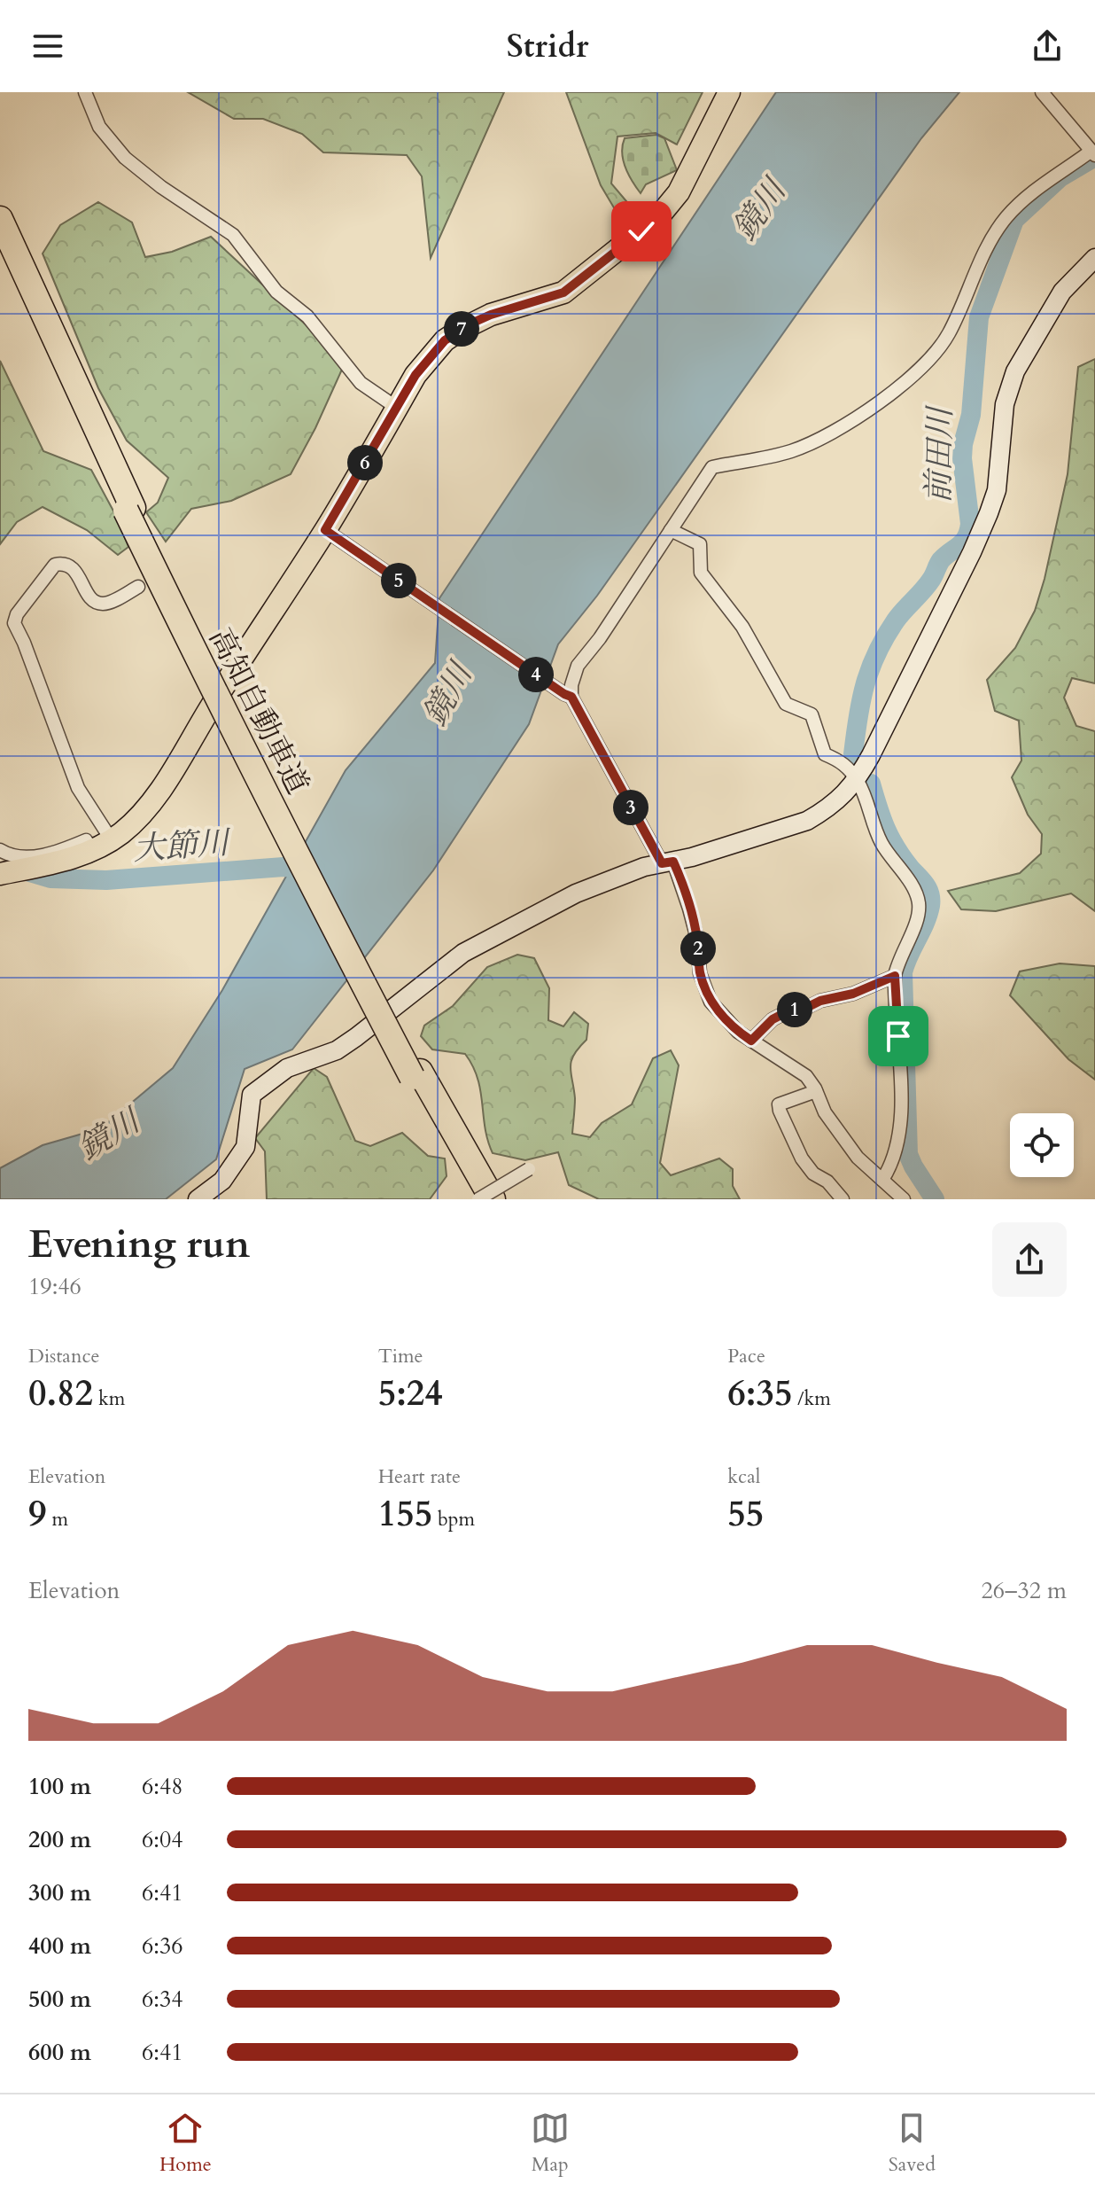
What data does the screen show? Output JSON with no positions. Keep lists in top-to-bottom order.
{
  "streets": {
    "highway": ["高知自動車道"]
  },
  "water": ["鏡川", "前田川", "大節川"],
  "page": {
    "header": "Stridr",
    "pins": [
      "7",
      "6",
      "5",
      "4",
      "3",
      "2",
      "1"
    ],
    "heading": ["Evening run", "19:46"],
    "stats": [
      ["Distance", "0.82 km"],
      ["Time", "5:24"],
      ["Pace", "6:35 /km"],
      ["Elevation", "9 m"],
      ["Heart rate", "155 bpm"],
      ["kcal", "55"]
    ],
    "chart": ["Elevation", "26–32 m"],
    "list": [
      {
        "name": "100 m",
        "note": "6:48"
      },
      {
        "name": "200 m",
        "note": "6:04"
      },
      {
        "name": "300 m",
        "note": "6:41"
      },
      {
        "name": "400 m",
        "note": "6:36"
      },
      {
        "name": "500 m",
        "note": "6:34"
      },
      {
        "name": "600 m",
        "note": "6:41"
      }
    ],
    "tabs": ["Home", "Map", "Saved"]
  }
}
